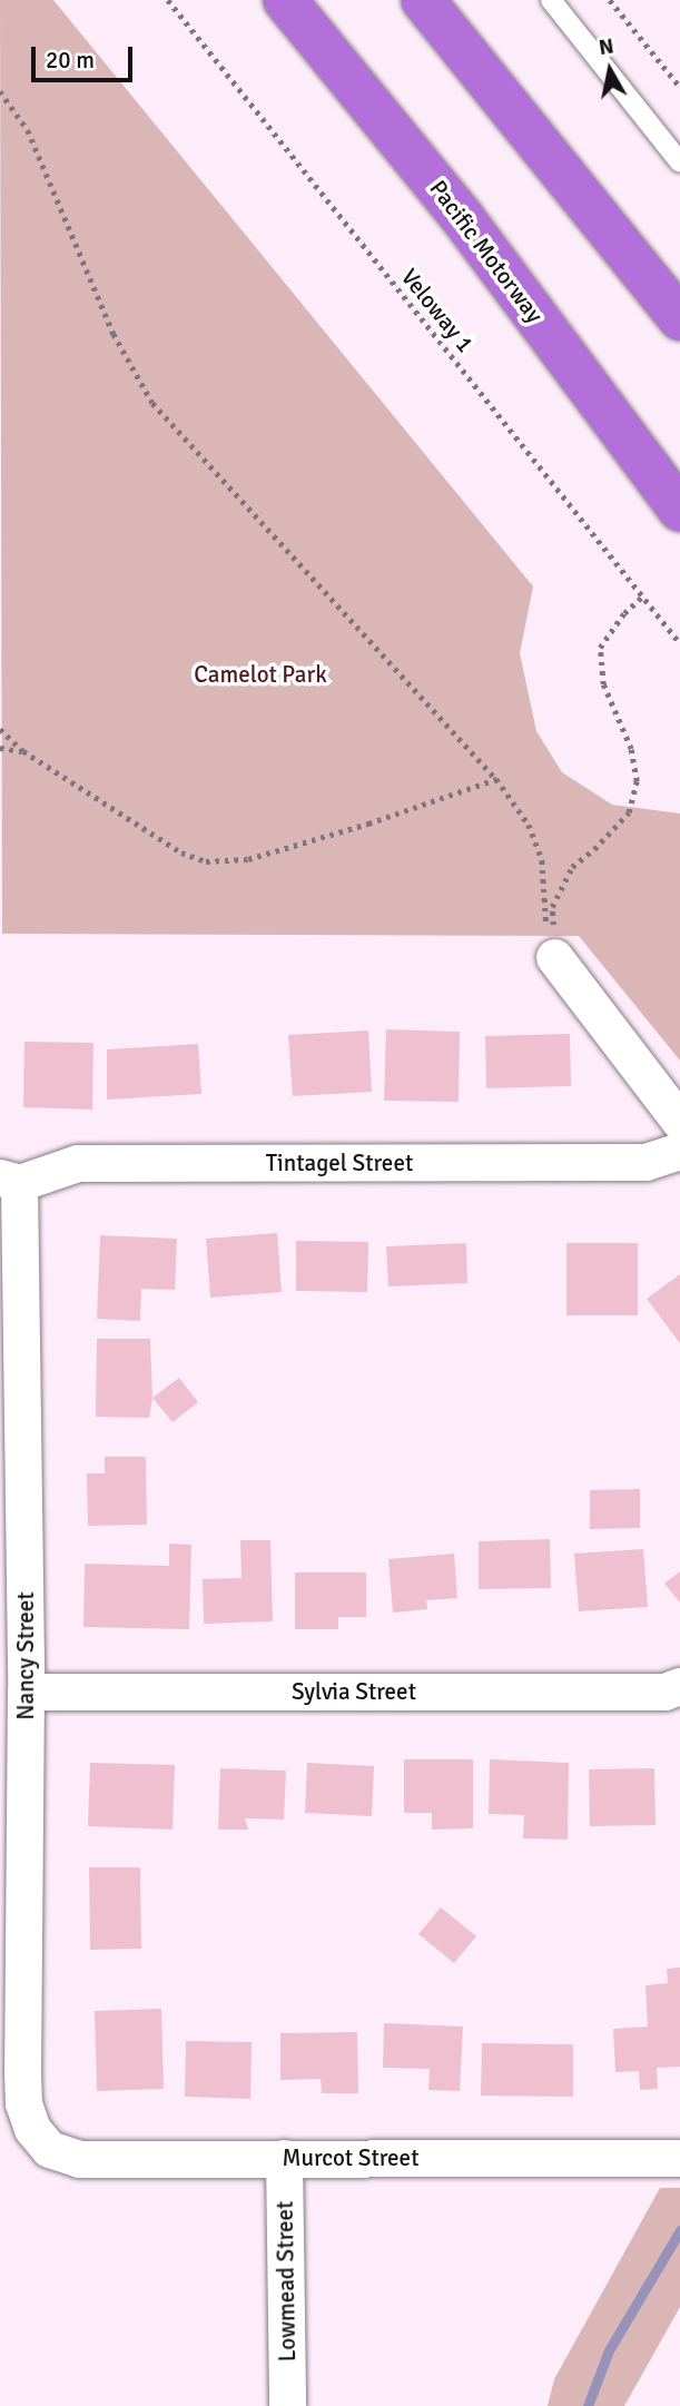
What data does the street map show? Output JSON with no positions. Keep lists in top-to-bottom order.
{
  "streets": {
    "highway": ["Pacific Motorway"],
    "street": [
      "Tintagel Street",
      "Nancy Street",
      "Sylvia Street",
      "Murcot Street",
      "Lowmead Street"
    ],
    "path": ["Veloway 1"]
  },
  "crossings": [
    ["Tintagel Street", "Nancy Street"],
    ["Nancy Street", "Sylvia Street"],
    ["Nancy Street", "Murcot Street"],
    ["Murcot Street", "Lowmead Street"]
  ],
  "parks": ["Camelot Park"],
  "scale_bar": "20 m",
  "north": "top"
}
